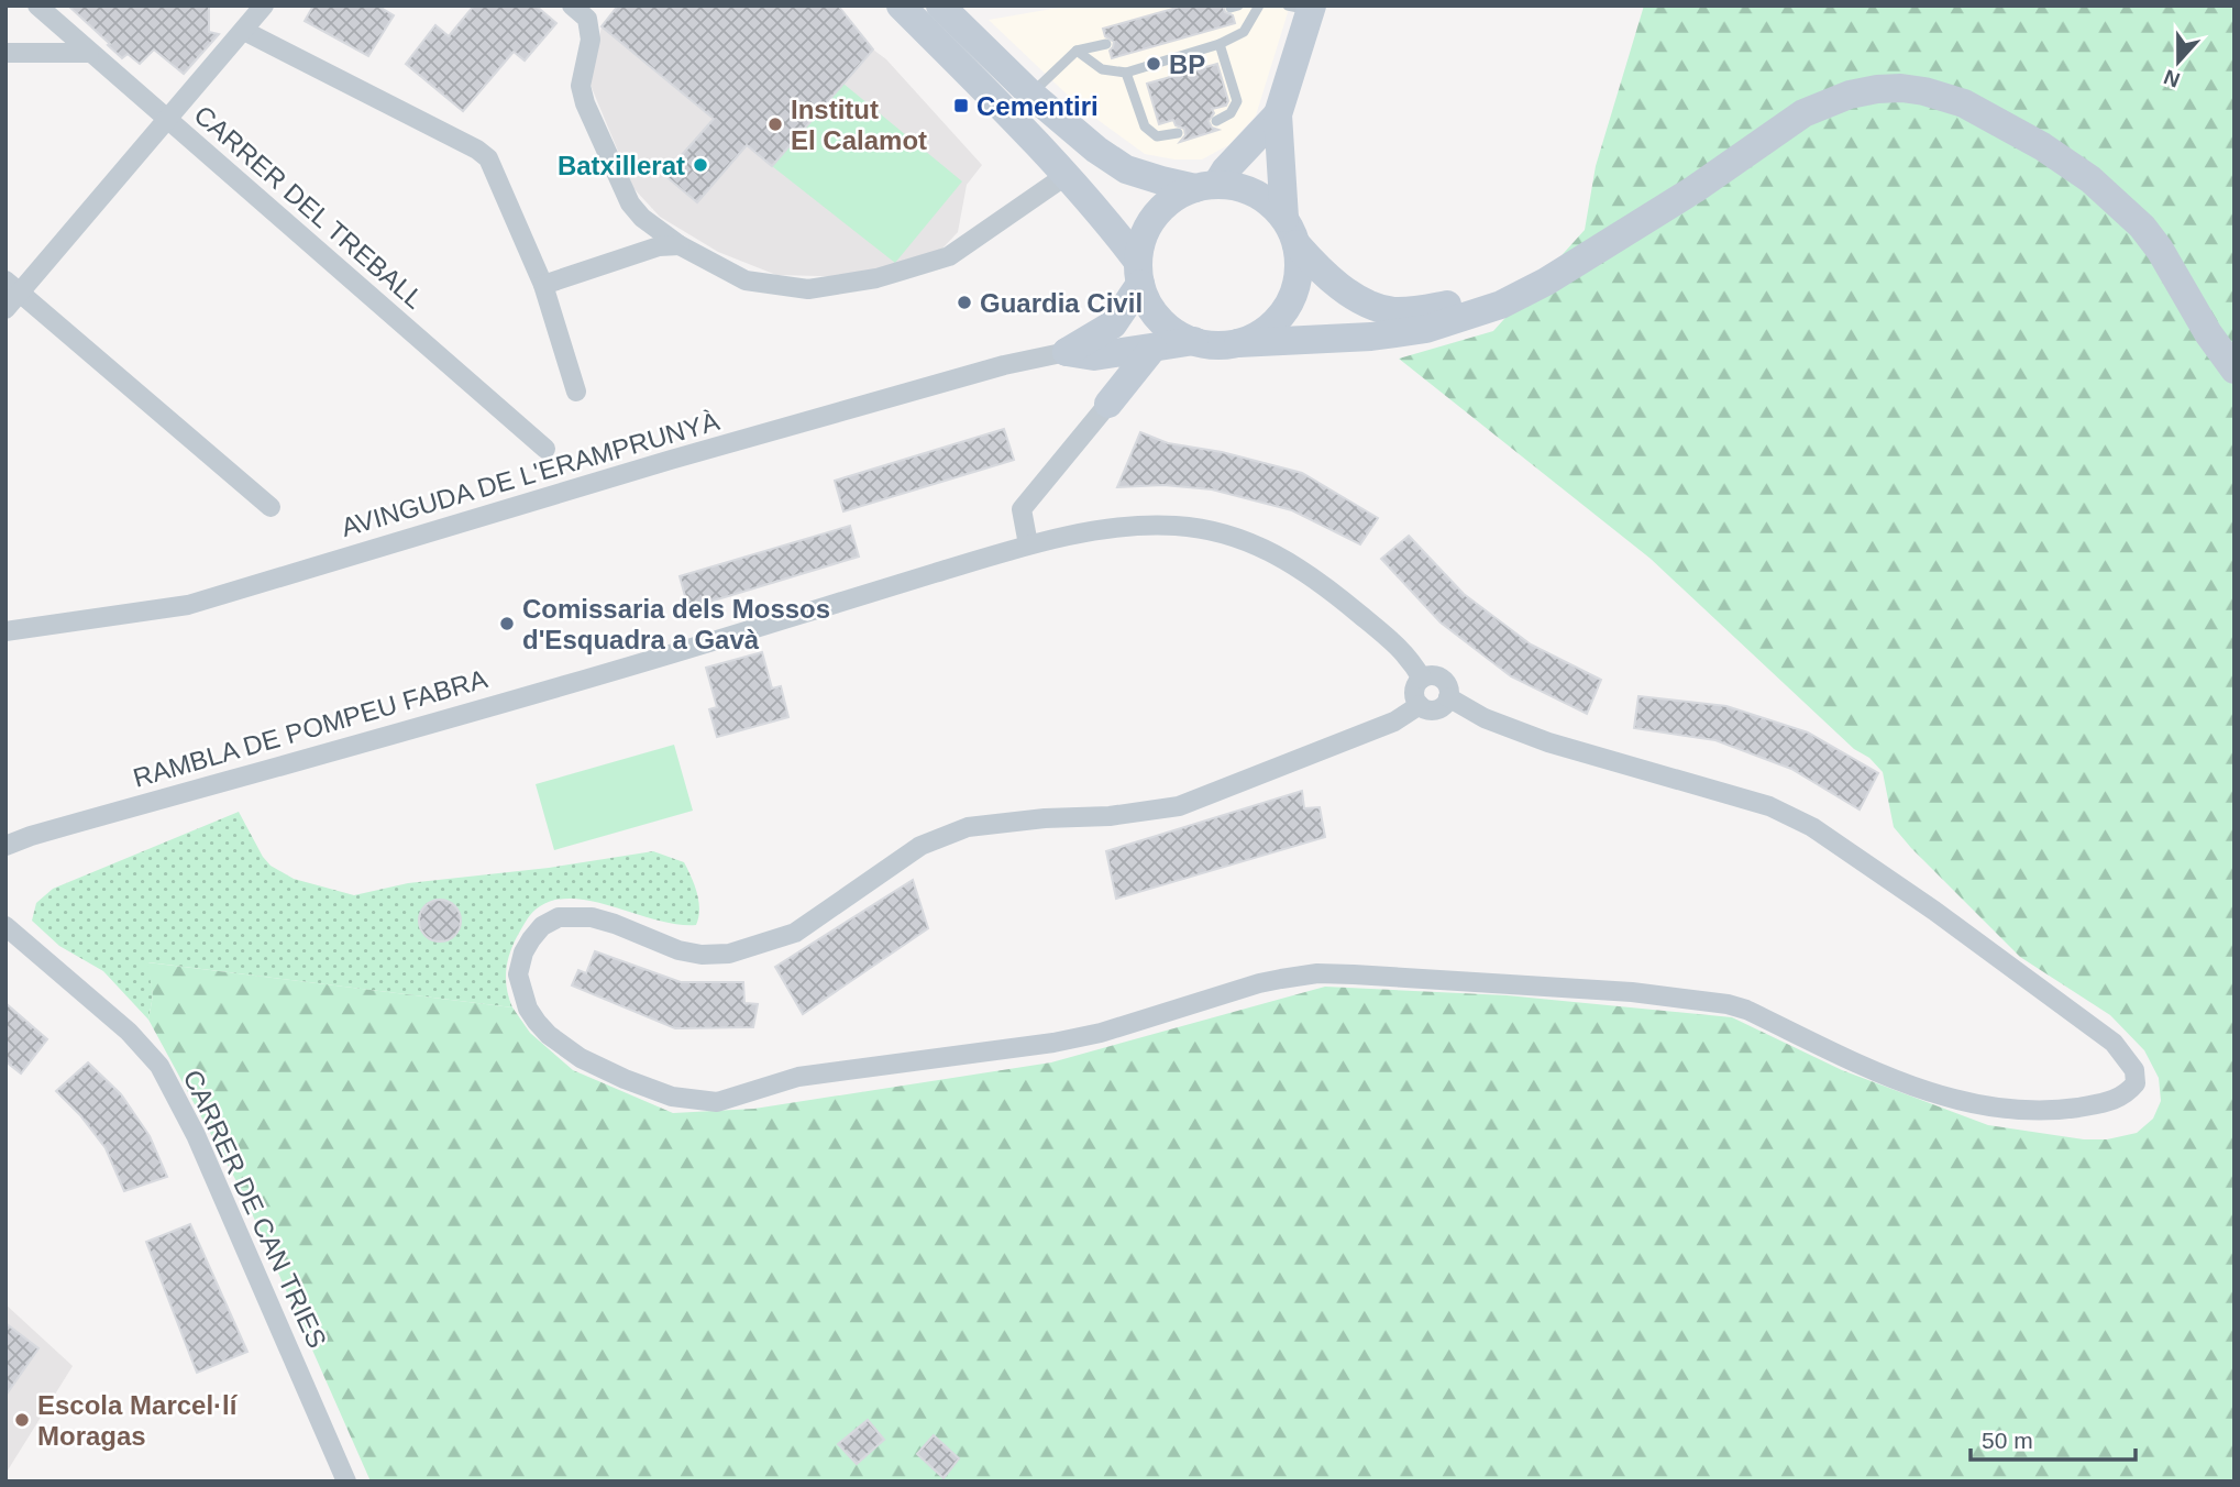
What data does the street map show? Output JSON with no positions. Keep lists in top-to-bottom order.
{
  "streets": {
    "street": [
      "CARRER DEL TREBALL",
      "AVINGUDA DE L'ERAMPRUNYÀ",
      "RAMBLA DE POMPEU FABRA",
      "CARRER DE CAN TRIES"
    ]
  },
  "places": {
    "other": [
      "BP",
      "Institut El Calamot",
      "Batxillerat",
      "Guardia Civil",
      "Comissaria dels Mossos d'Esquadra a Gavà",
      "Escola Marcel·lí Moragas"
    ],
    "transit": ["Cementiri"]
  },
  "scale_bar": "50 m",
  "north": "bottom"
}
